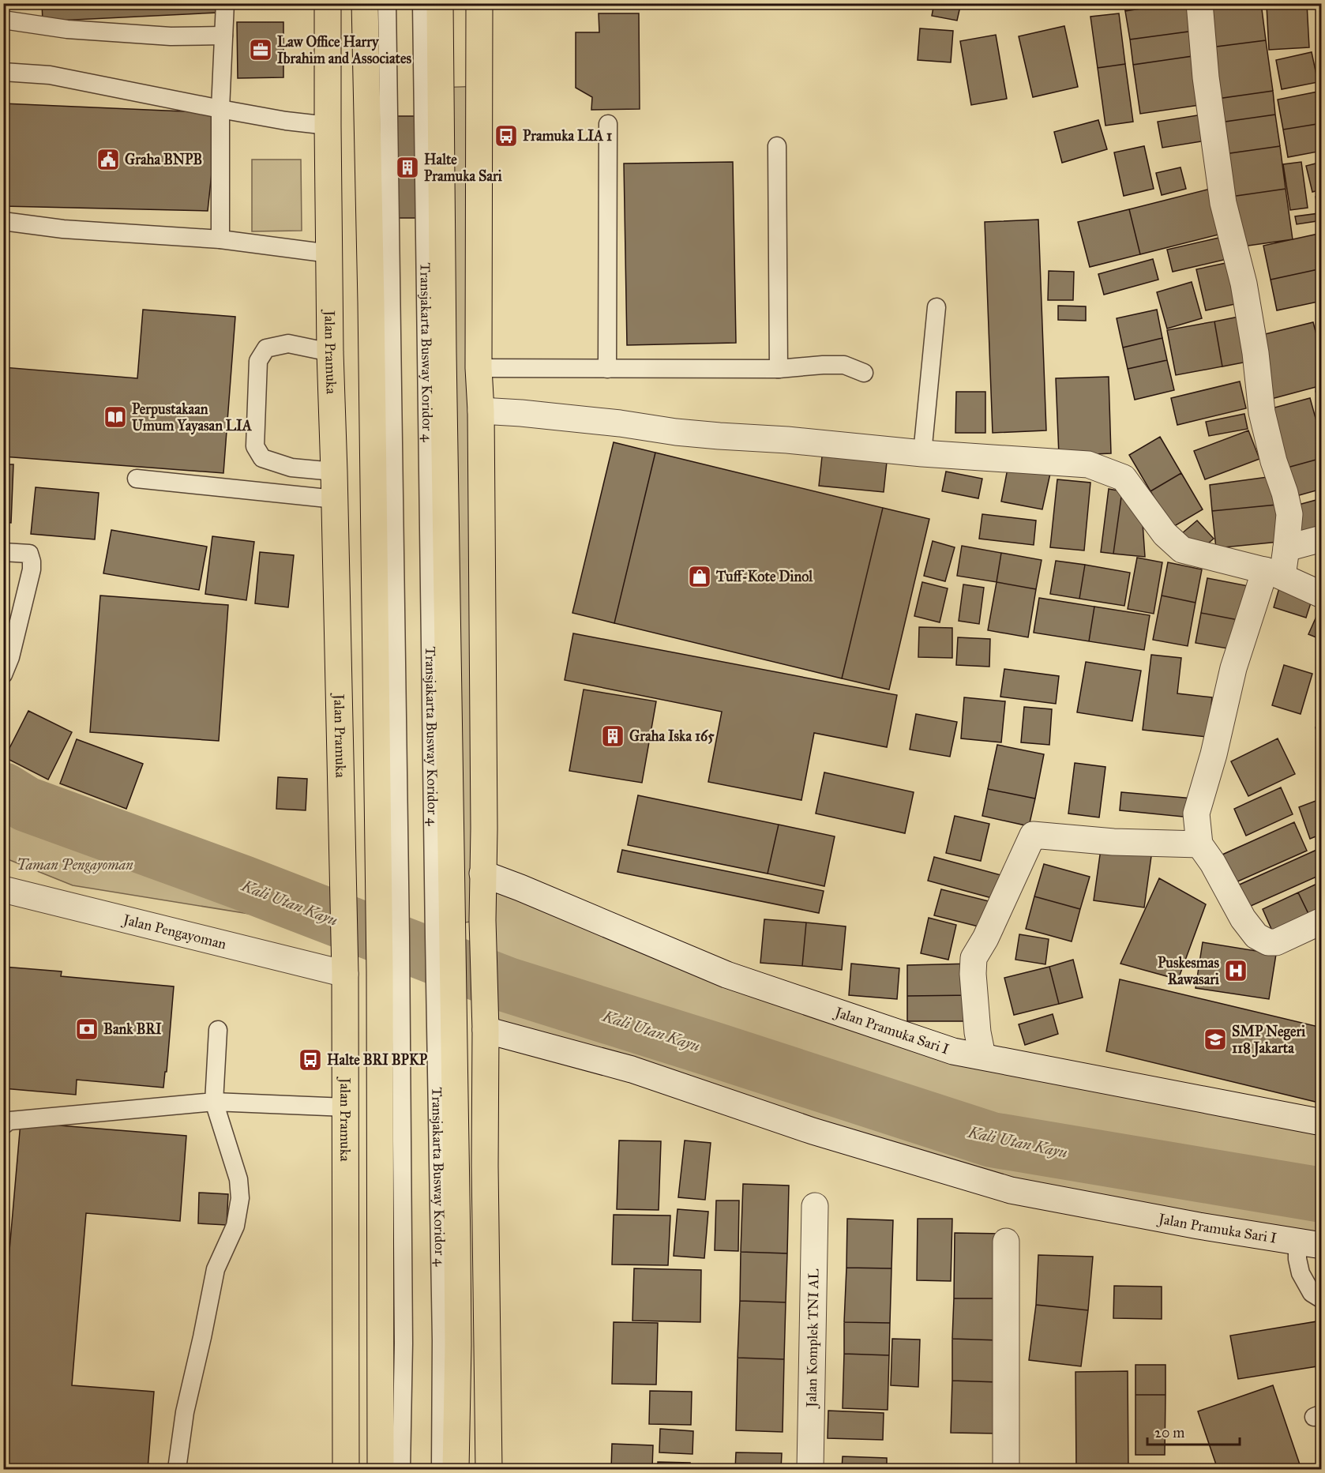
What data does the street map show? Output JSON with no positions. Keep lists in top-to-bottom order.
{
  "streets": {
    "main road": ["Jalan Pramuka"],
    "street": ["Jalan Pengayoman", "Jalan Pramuka Sari I", "Jalan Komplek TNI AL"],
    "lane": ["Transjakarta Busway Koridor 4"]
  },
  "crossings": [
    ["Jalan Pramuka", "Jalan Pengayoman"]
  ],
  "water": ["Kali Utan Kayu"],
  "parks": ["Taman Pengayoman"],
  "places": {
    "office": ["Law Office Harry Ibrahim and Associates"],
    "bus stop": ["Pramuka LIA 1", "Halte BRI BPKP"],
    "public building": ["Graha BNPB"],
    "building": ["Halte Pramuka Sari", "Graha Iska 165"],
    "library": ["Perpustakaan Umum Yayasan LIA"],
    "shop": ["Tuff-Kote Dinol"],
    "hospital": ["Puskesmas Rawasari"],
    "bank": ["Bank BRI"],
    "school or university": ["SMP Negeri 118 Jakarta"]
  },
  "scale_bar": "20 m"
}
